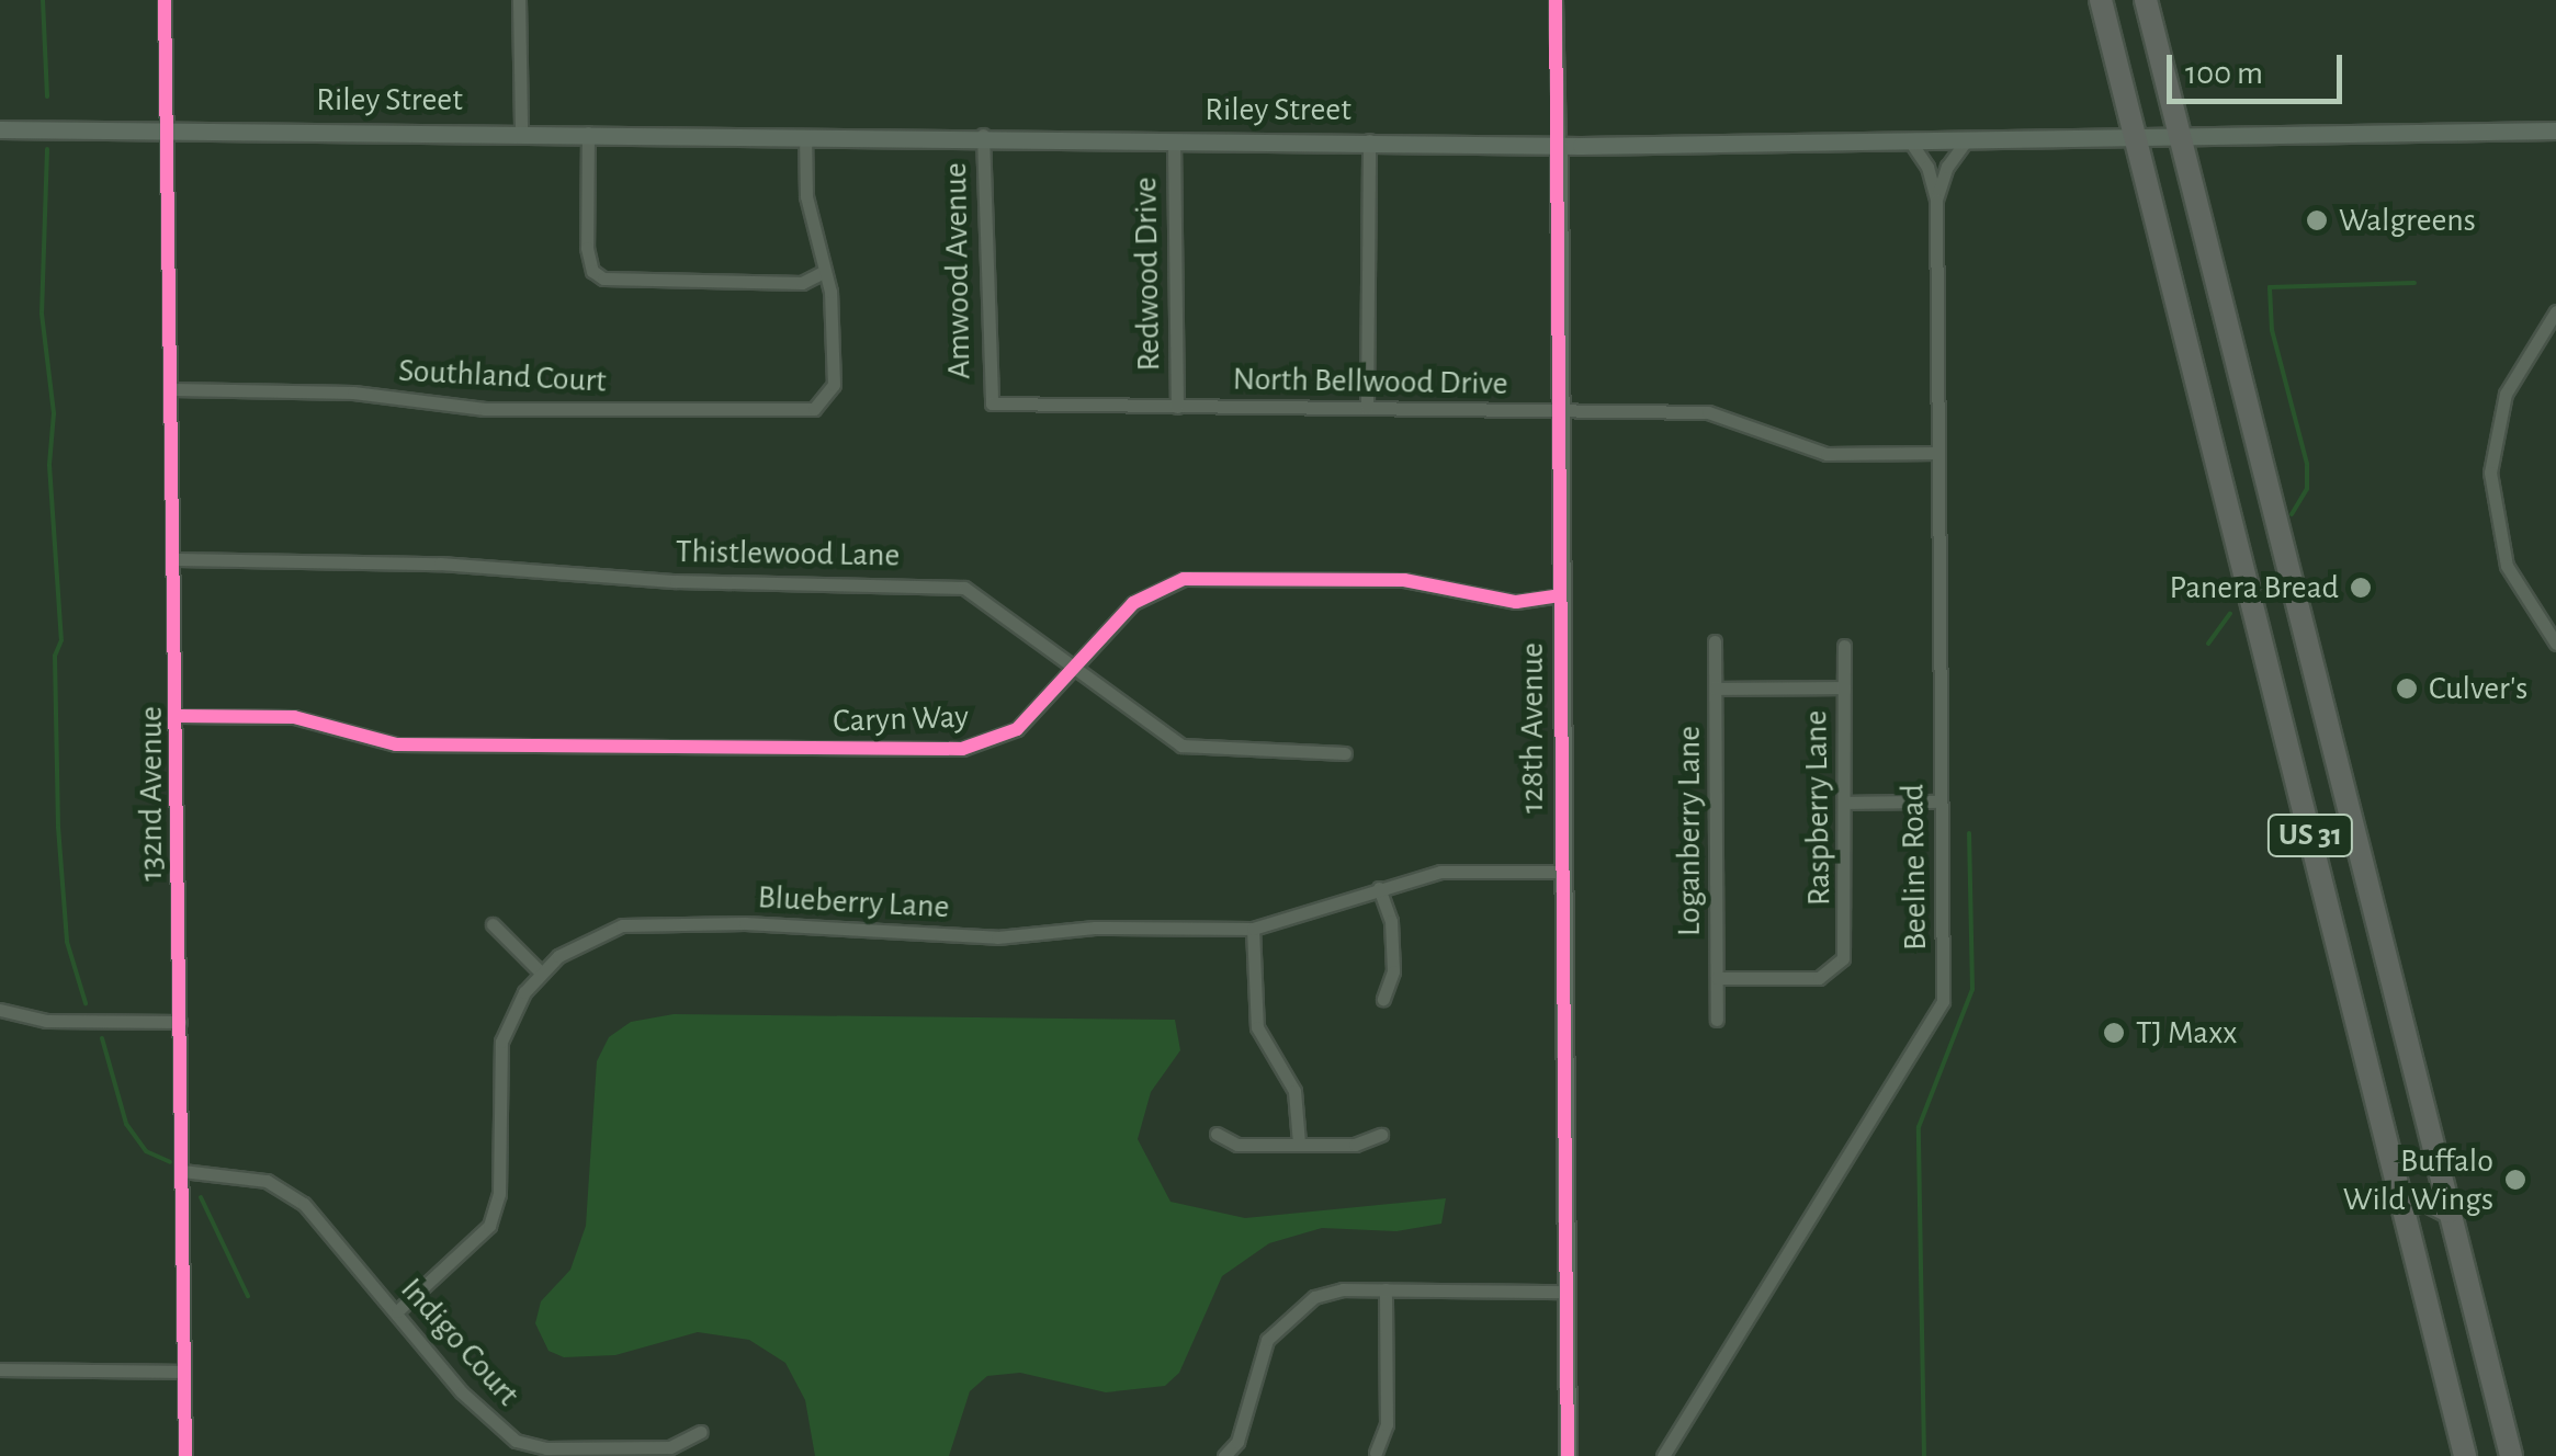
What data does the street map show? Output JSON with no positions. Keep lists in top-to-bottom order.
{
  "streets": {
    "highway": ["US 31"],
    "main road": ["Riley Street", "128th Avenue"],
    "street": [
      "Amwood Avenue",
      "Redwood Drive",
      "Southland Court",
      "North Bellwood Drive",
      "Thistlewood Lane",
      "Caryn Way",
      "132nd Avenue",
      "Raspberry Lane",
      "Loganberry Lane",
      "Beeline Road",
      "Blueberry Lane",
      "Indigo Court"
    ]
  },
  "crossings": [
    ["Riley Street", "Amwood Avenue"],
    ["Riley Street", "Redwood Drive"],
    ["Riley Street", "128th Avenue"],
    ["Riley Street", "132nd Avenue"],
    ["Riley Street", "US 31"],
    ["Riley Street", "Beeline Road"],
    ["Amwood Avenue", "North Bellwood Drive"],
    ["Redwood Drive", "North Bellwood Drive"],
    ["Southland Court", "132nd Avenue"],
    ["North Bellwood Drive", "128th Avenue"],
    ["North Bellwood Drive", "Beeline Road"],
    ["Thistlewood Lane", "Caryn Way"],
    ["Thistlewood Lane", "132nd Avenue"],
    ["Caryn Way", "128th Avenue"],
    ["Caryn Way", "132nd Avenue"],
    ["128th Avenue", "Blueberry Lane"],
    ["132nd Avenue", "Indigo Court"],
    ["Raspberry Lane", "Loganberry Lane"],
    ["Blueberry Lane", "Indigo Court"]
  ],
  "places": [
    "Walgreens",
    "Panera Bread",
    "Culver's",
    "TJ Maxx",
    "Buffalo Wild Wings"
  ],
  "scale_bar": "100 m"
}
